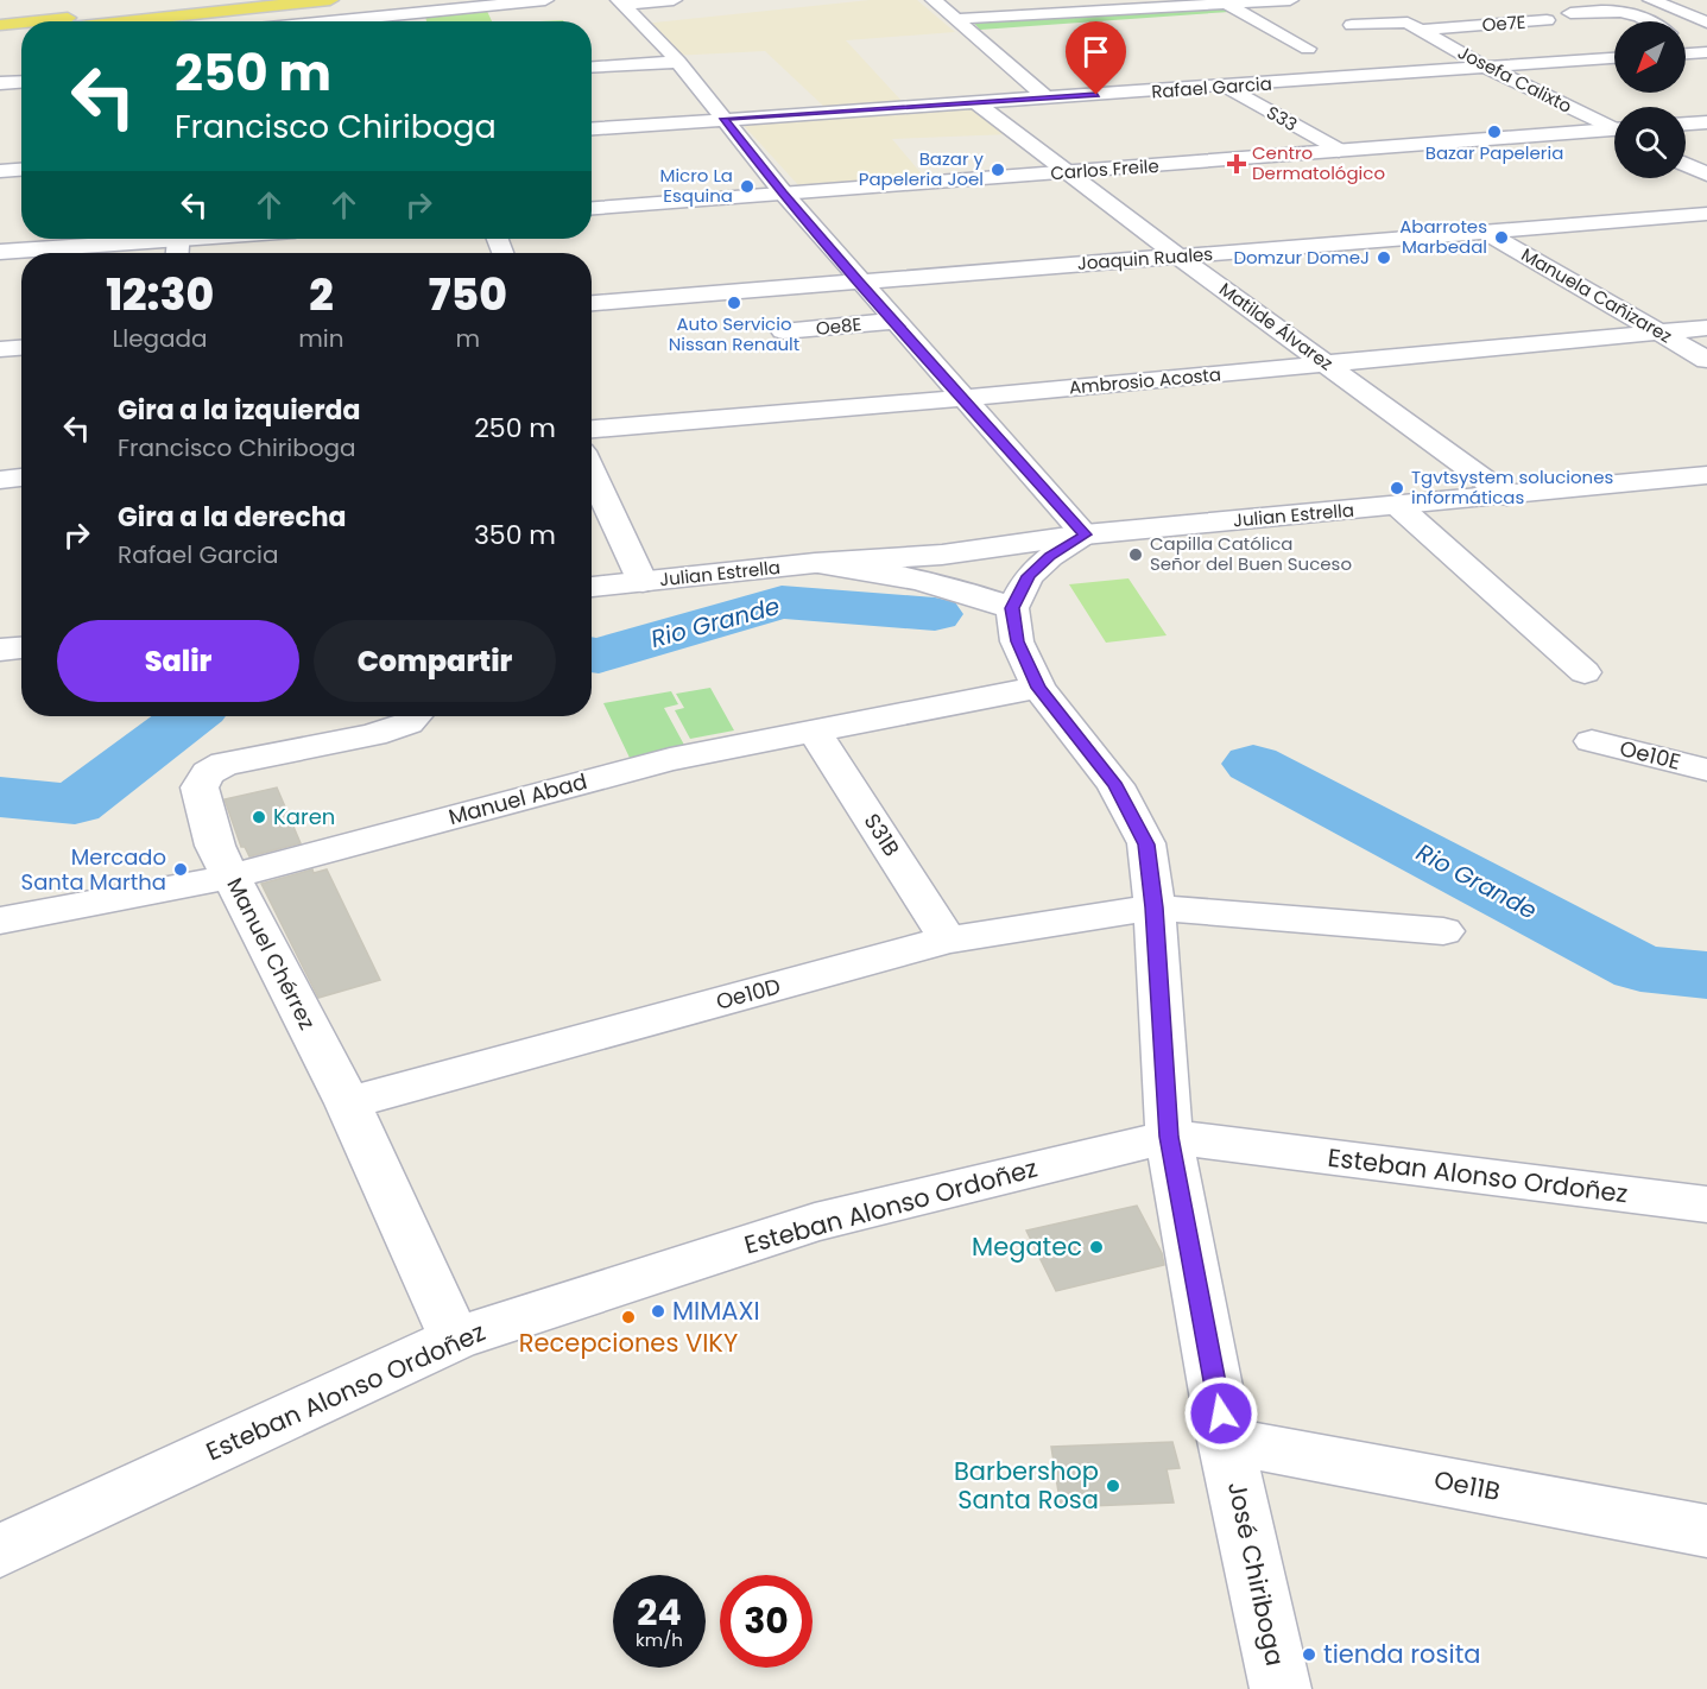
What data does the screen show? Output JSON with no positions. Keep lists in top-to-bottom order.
{
  "streets": {
    "street": [
      "Oe7E",
      "Josefa Calixto",
      "Rafael Garcia",
      "S33",
      "Carlos Freile",
      "Joaquin Ruales",
      "Manuela Cañizarez",
      "Oe8E",
      "Matilde Álvarez",
      "Ambrosio Acosta",
      "Julian Estrella",
      "Oe10E",
      "Manuel Abad",
      "S31B",
      "Manuel Chérrez",
      "Oe10D",
      "Esteban Alonso Ordoñez",
      "Oe11B",
      "José Chiriboga"
    ]
  },
  "crossings": [
    ["Oe7E", "Josefa Calixto"],
    ["Josefa Calixto", "Rafael Garcia"],
    ["Rafael Garcia", "S33"],
    ["Rafael Garcia", "Matilde Álvarez"],
    ["S33", "Carlos Freile"],
    ["Carlos Freile", "Matilde Álvarez"],
    ["Joaquin Ruales", "Manuela Cañizarez"],
    ["Joaquin Ruales", "Matilde Álvarez"],
    ["Manuela Cañizarez", "Ambrosio Acosta"],
    ["Matilde Álvarez", "Ambrosio Acosta"],
    ["Matilde Álvarez", "Julian Estrella"],
    ["Manuel Abad", "S31B"],
    ["Manuel Abad", "Manuel Chérrez"],
    ["Manuel Abad", "José Chiriboga"],
    ["S31B", "Oe10D"],
    ["Manuel Chérrez", "Oe10D"],
    ["Manuel Chérrez", "Esteban Alonso Ordoñez"],
    ["Oe10D", "José Chiriboga"],
    ["Esteban Alonso Ordoñez", "José Chiriboga"],
    ["Oe11B", "José Chiriboga"]
  ],
  "water": ["Rio Grande"],
  "places": {
    "other": [
      "Bazar Papeleria",
      "Bazar y Papeleria Joel",
      "Micro La Esquina",
      "Abarrotes Marbedal",
      "Domzur DomeJ",
      "Auto Servicio Nissan Renault",
      "Tgvtsystem soluciones informáticas",
      "Capilla Católica Señor del Buen Suceso",
      "Karen",
      "Mercado Santa Martha",
      "Megatec",
      "MIMAXI",
      "Recepciones VIKY",
      "Barbershop Santa Rosa",
      "tienda rosita"
    ],
    "health": ["Centro Dermatológico"]
  },
  "north": "bottom left",
  "page": {
    "turn": ["250 m", "Francisco Chiriboga"],
    "eta": [
      "12:30",
      "Llegada",
      "2",
      "min",
      "750",
      "m"
    ],
    "list": [
      {
        "name": "Gira a la izquierda",
        "note": "Francisco Chiriboga",
        "value": "250 m"
      },
      {
        "name": "Gira a la derecha",
        "note": "Rafael Garcia",
        "value": "350 m"
      }
    ],
    "buttons": ["Salir", "Compartir"],
    "speed": "24 km/h",
    "limit": "30"
  }
}
